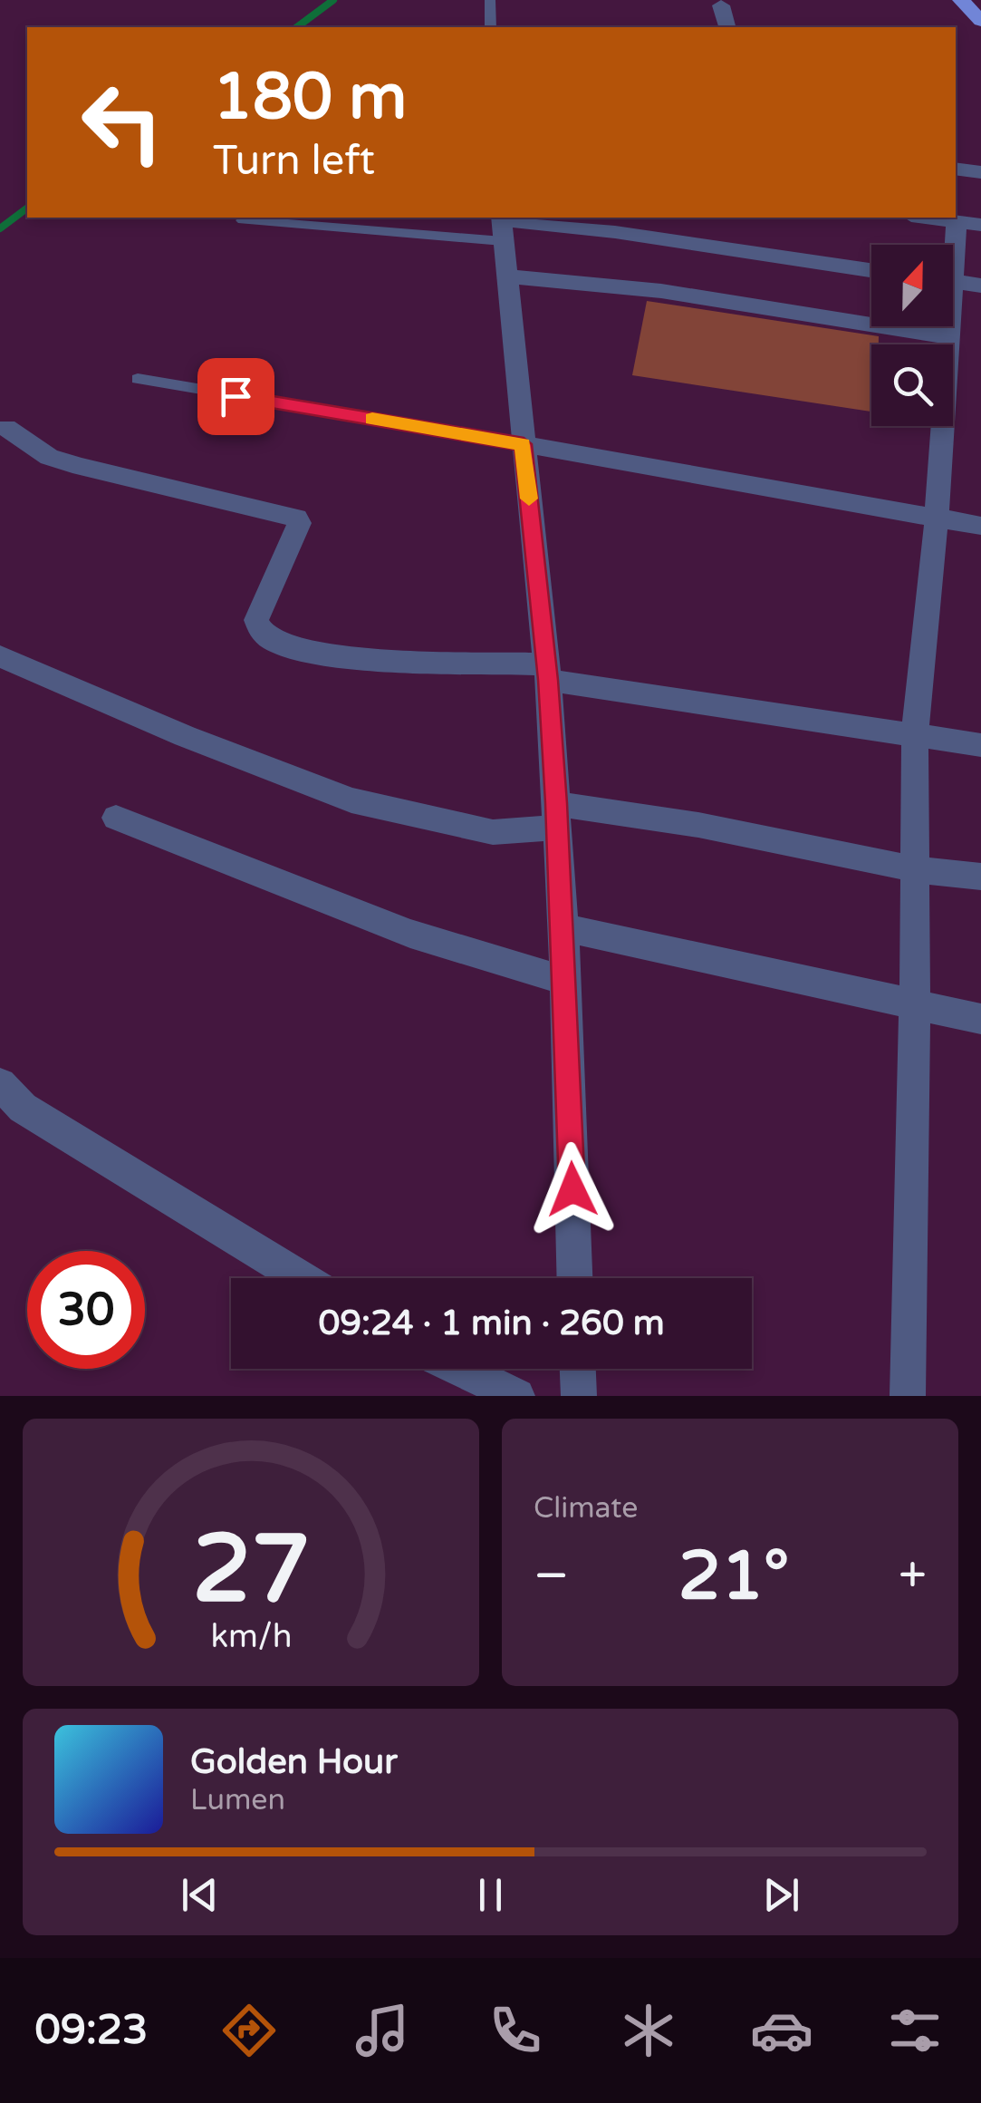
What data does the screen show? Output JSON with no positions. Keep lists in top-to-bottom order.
{
  "north": "top",
  "page": {
    "turn": ["180 m", "Turn left"],
    "limit": "30",
    "trip": "09:24 · 1 min · 260 m",
    "tile": "Climate",
    "heat": ["−", "21°", "+"],
    "song": ["Golden Hour", "Lumen"],
    "tabs": "09:23",
    "gauge": ["27", "km/h"]
  }
}
